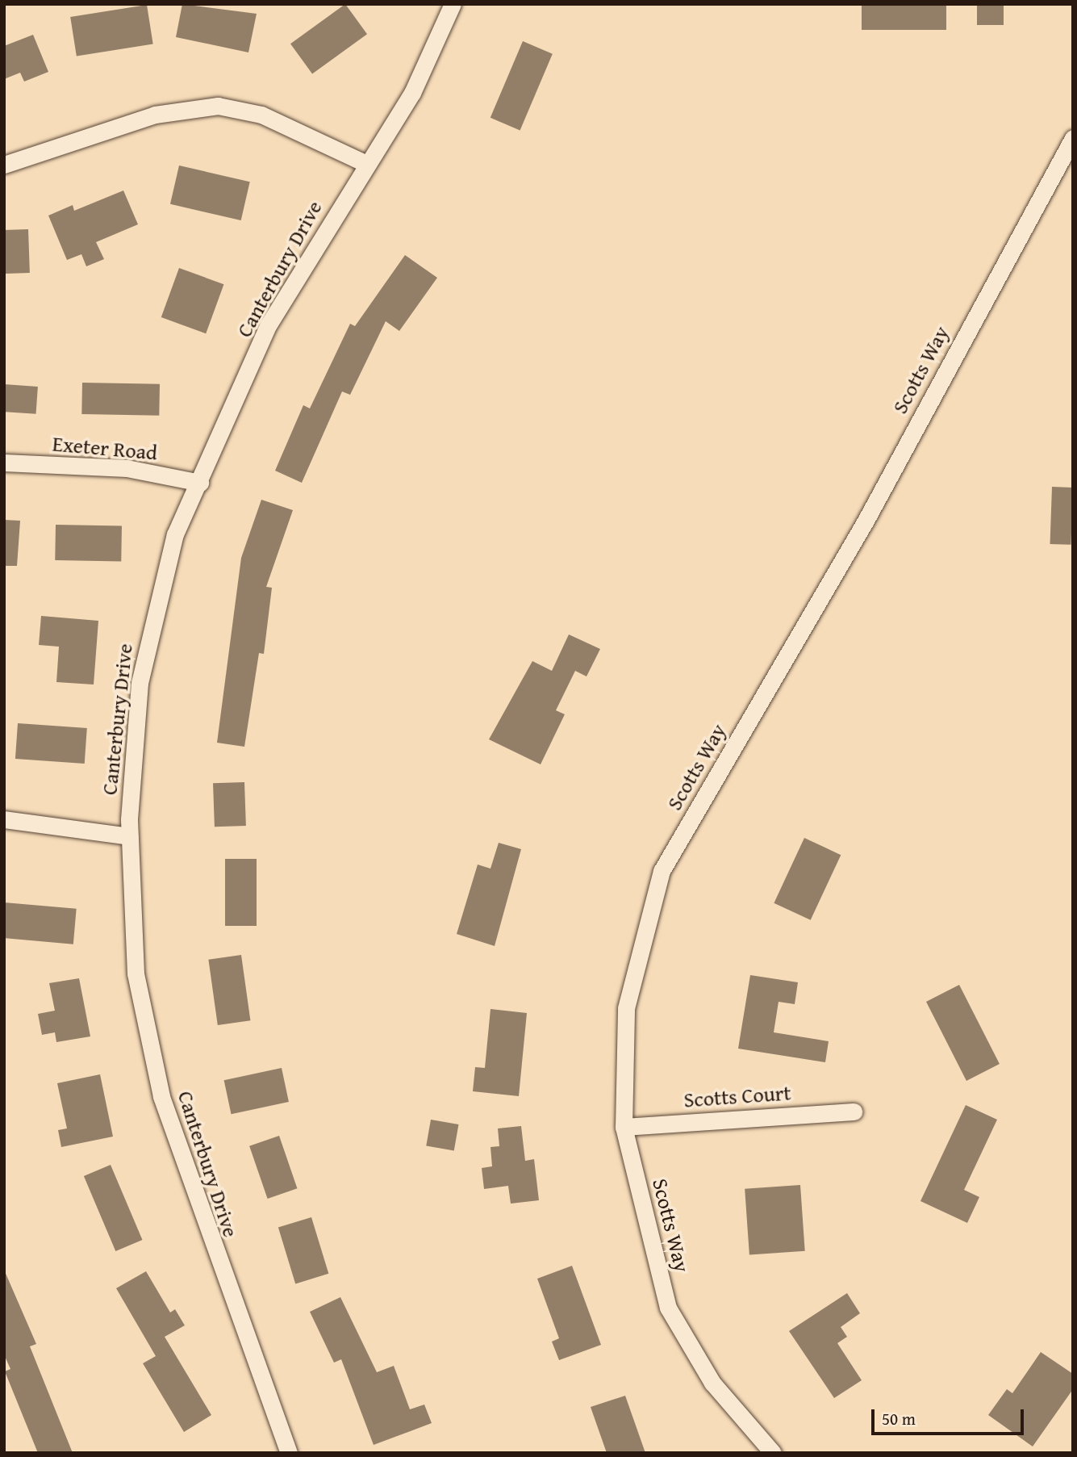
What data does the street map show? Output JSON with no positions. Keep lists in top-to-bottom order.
{
  "streets": {
    "street": [
      "Canterbury Drive",
      "Scotts Way",
      "Exeter Road",
      "Scotts Court"
    ]
  },
  "crossings": [
    ["Canterbury Drive", "Exeter Road"],
    ["Scotts Way", "Scotts Court"]
  ],
  "scale_bar": "50 m"
}
